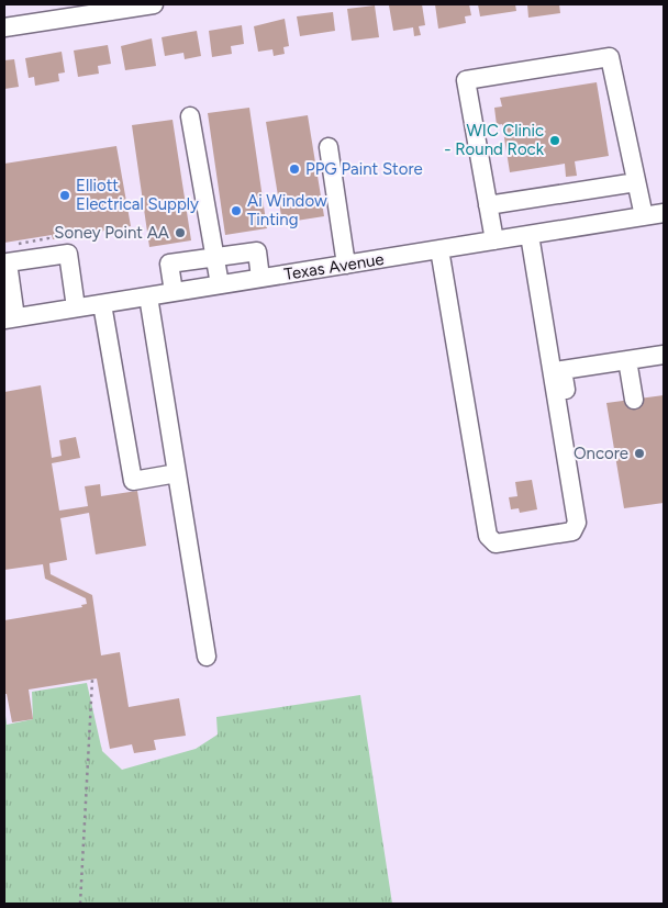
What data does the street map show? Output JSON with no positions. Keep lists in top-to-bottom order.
{
  "streets": {
    "street": ["Texas Avenue"]
  },
  "places": [
    "WIC Clinic - Round Rock",
    "PPG Paint Store",
    "Elliott Electrical Supply",
    "Ai Window Tinting",
    "Soney Point AA",
    "Oncore"
  ]
}
